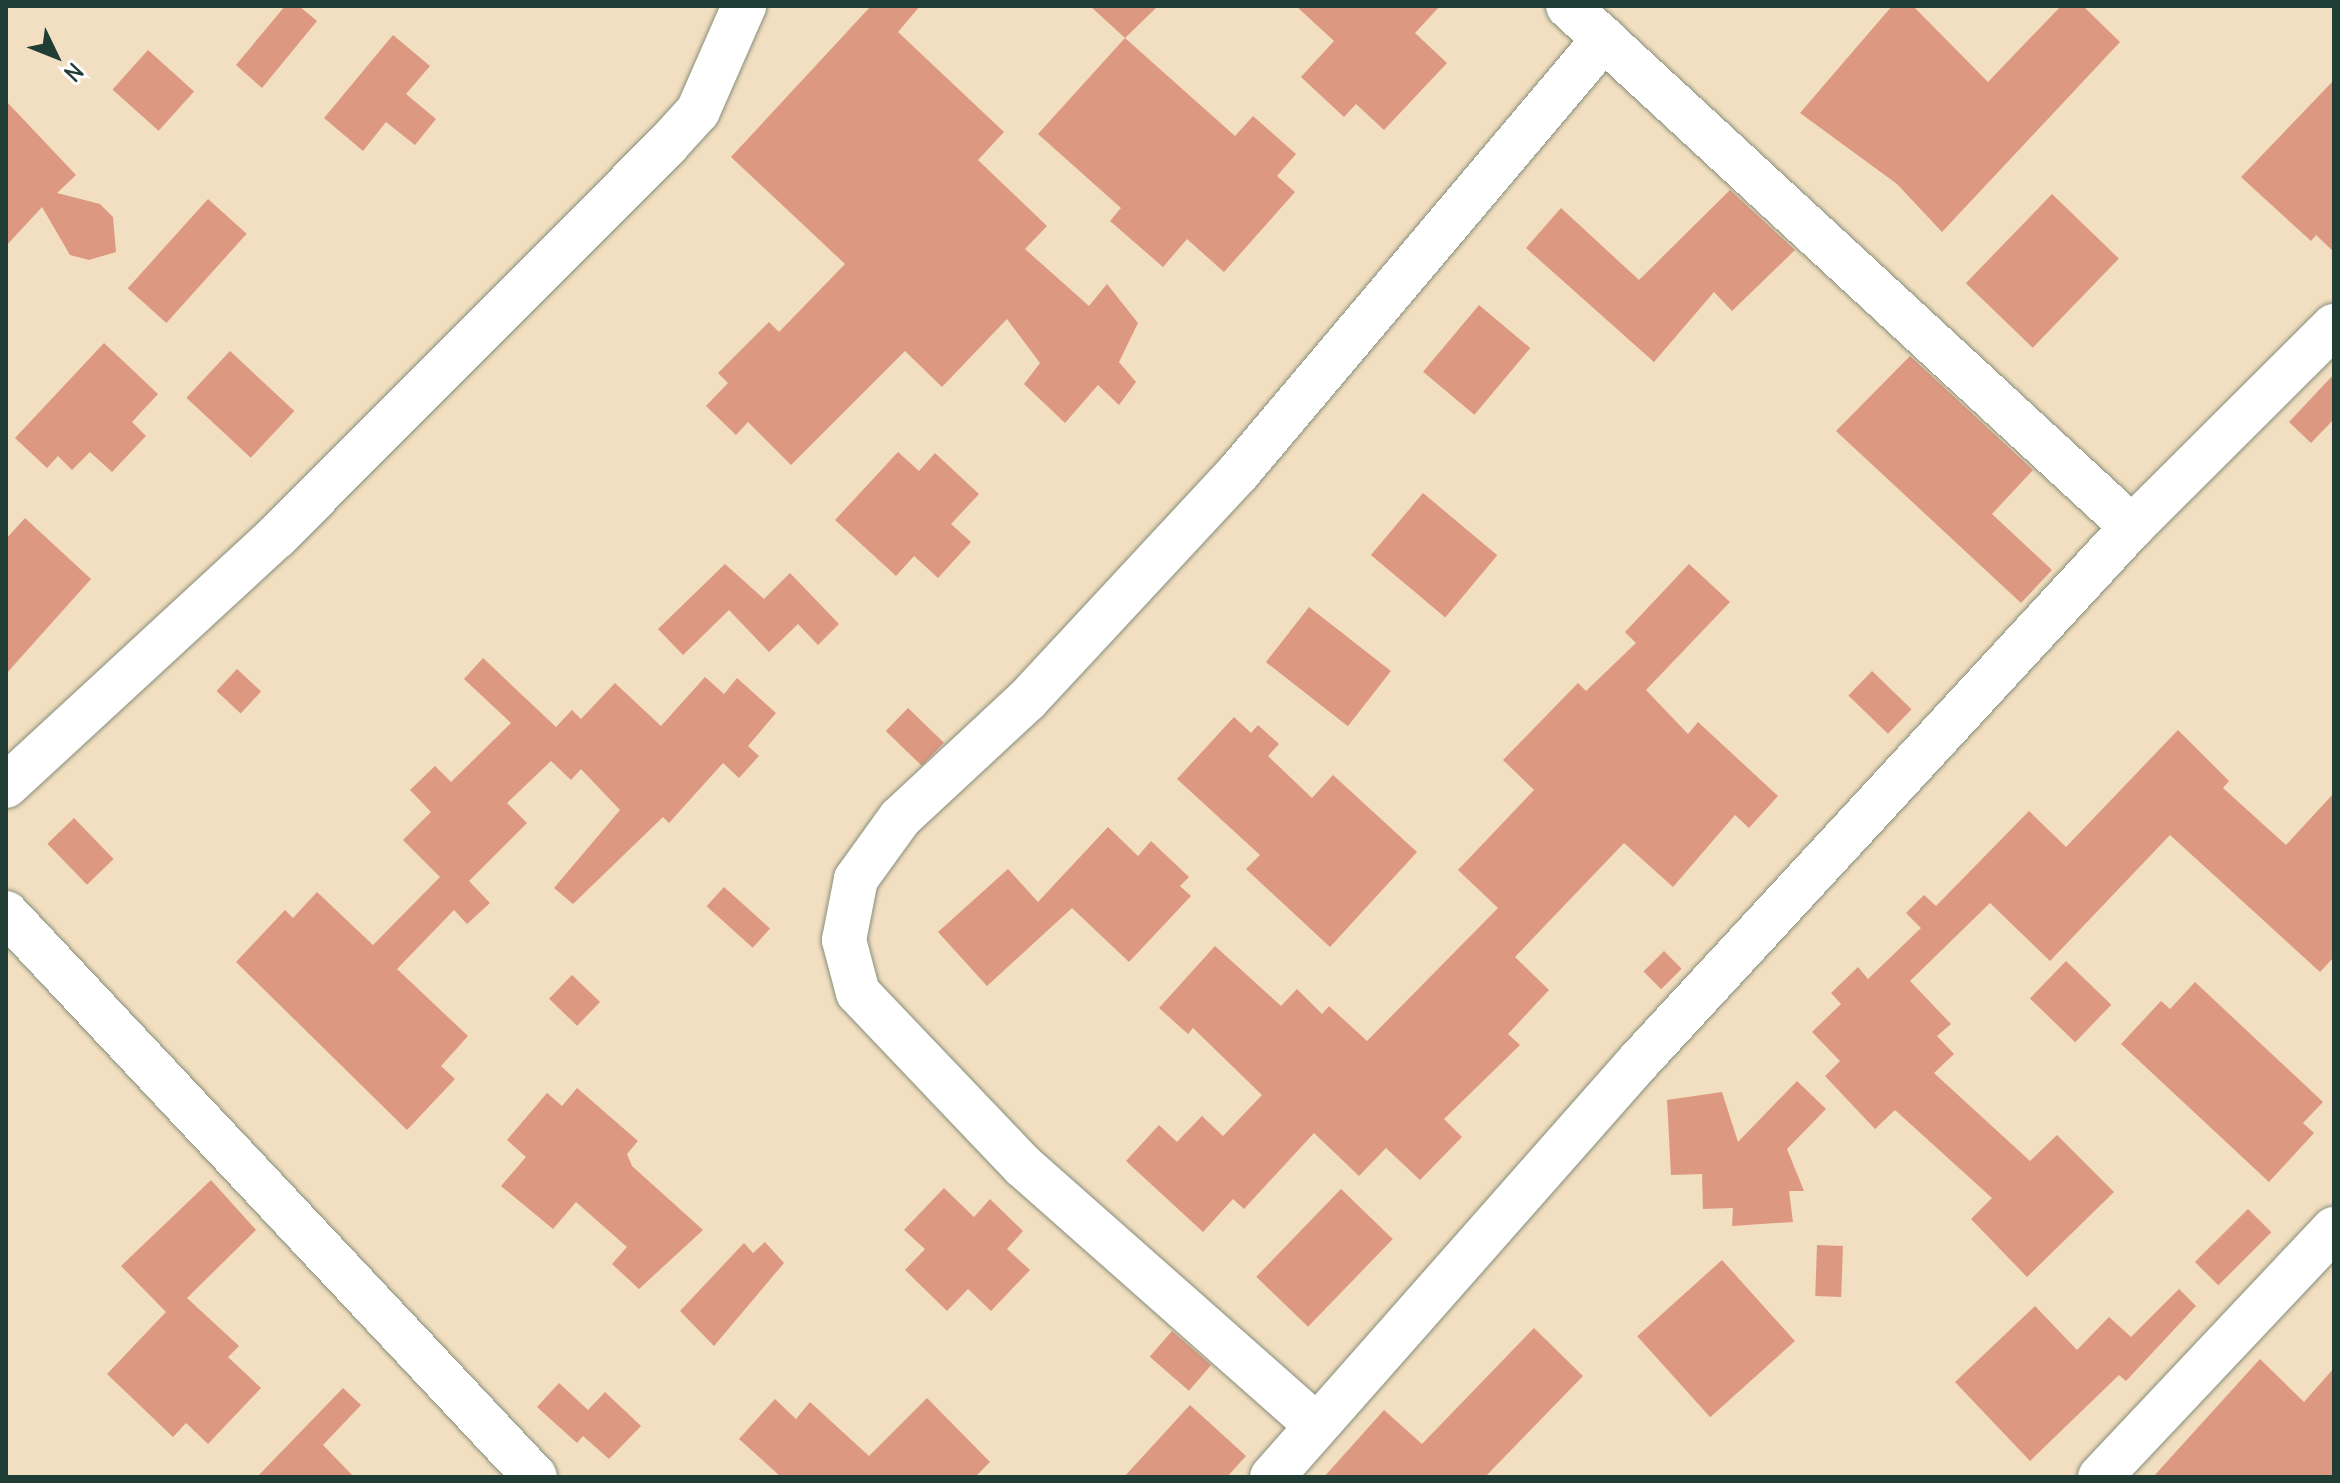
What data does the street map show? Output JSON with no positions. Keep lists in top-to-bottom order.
{
  "north": "bottom right"
}
